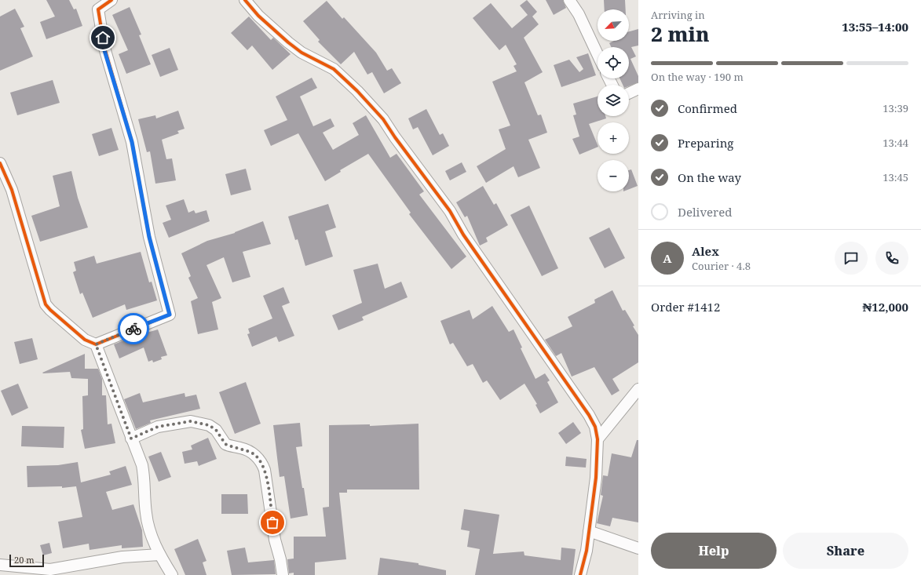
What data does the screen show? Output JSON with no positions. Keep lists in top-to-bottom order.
{
  "scale_bar": "20 m",
  "north": "bottom left",
  "page": {
    "heading": ["2 min", "Arriving in", "13:55–14:00"],
    "panel": [
      "Alex",
      "Courier · 4.8",
      "Order #1412",
      "₦12,000"
    ],
    "map_buttons": ["+", "−"],
    "bar": "On the way · 190 m",
    "list": [
      ["Confirmed", "13:39"],
      ["Preparing", "13:44"],
      ["On the way", "13:45"],
      "Delivered"
    ],
    "round": "A",
    "buttons": ["Help", "Share"],
    "scale": "20 m"
  }
}
